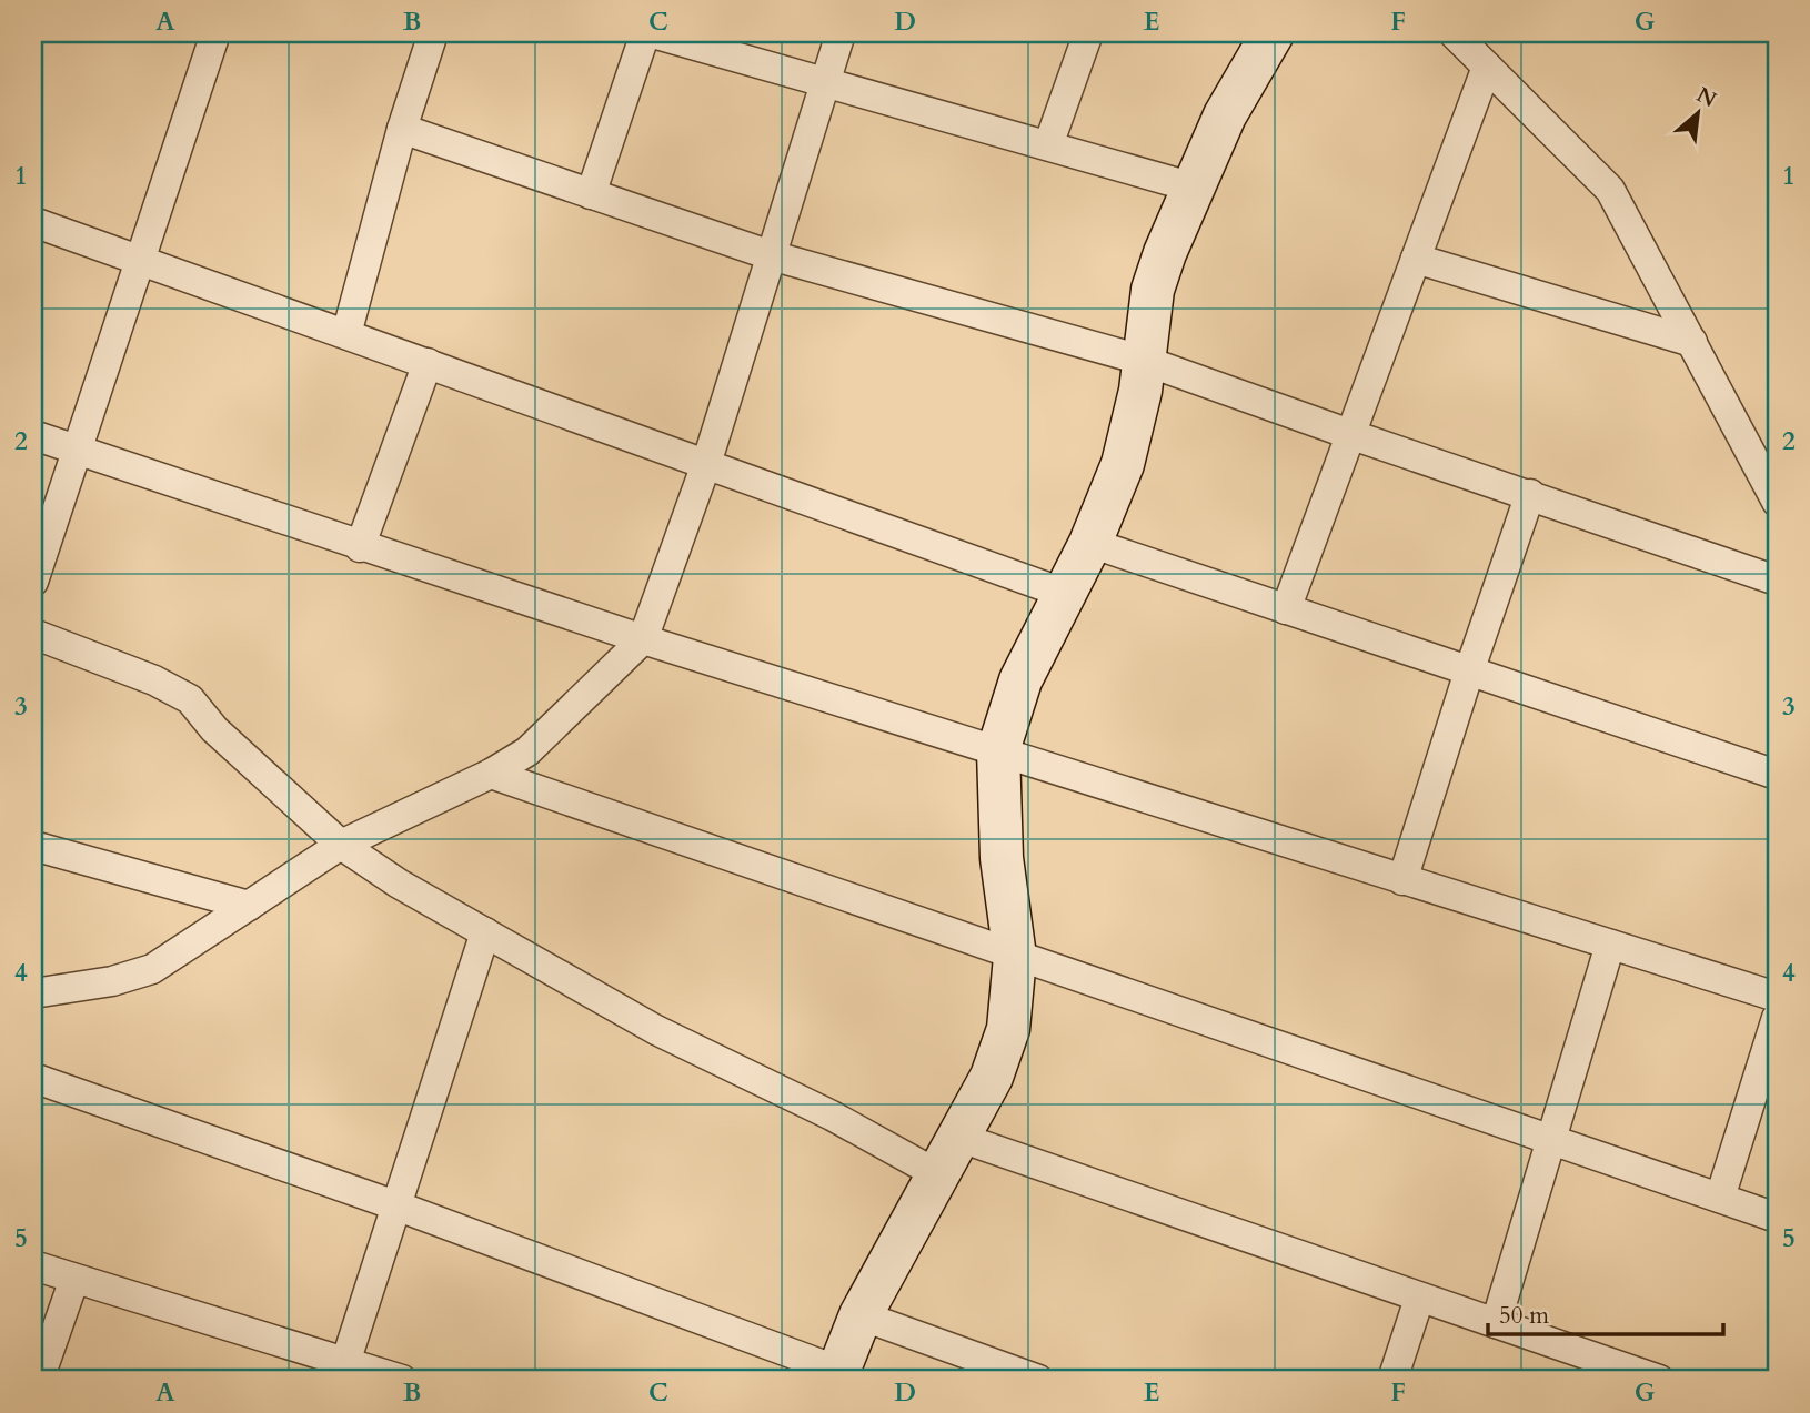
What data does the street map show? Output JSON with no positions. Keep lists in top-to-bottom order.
{
  "scale_bar": "50 m",
  "north": "top right",
  "grid": {
    "columns": [
      "A",
      "B",
      "C",
      "D",
      "E",
      "F",
      "G"
    ],
    "rows": [
      "1",
      "2",
      "3",
      "4",
      "5"
    ]
  }
}
